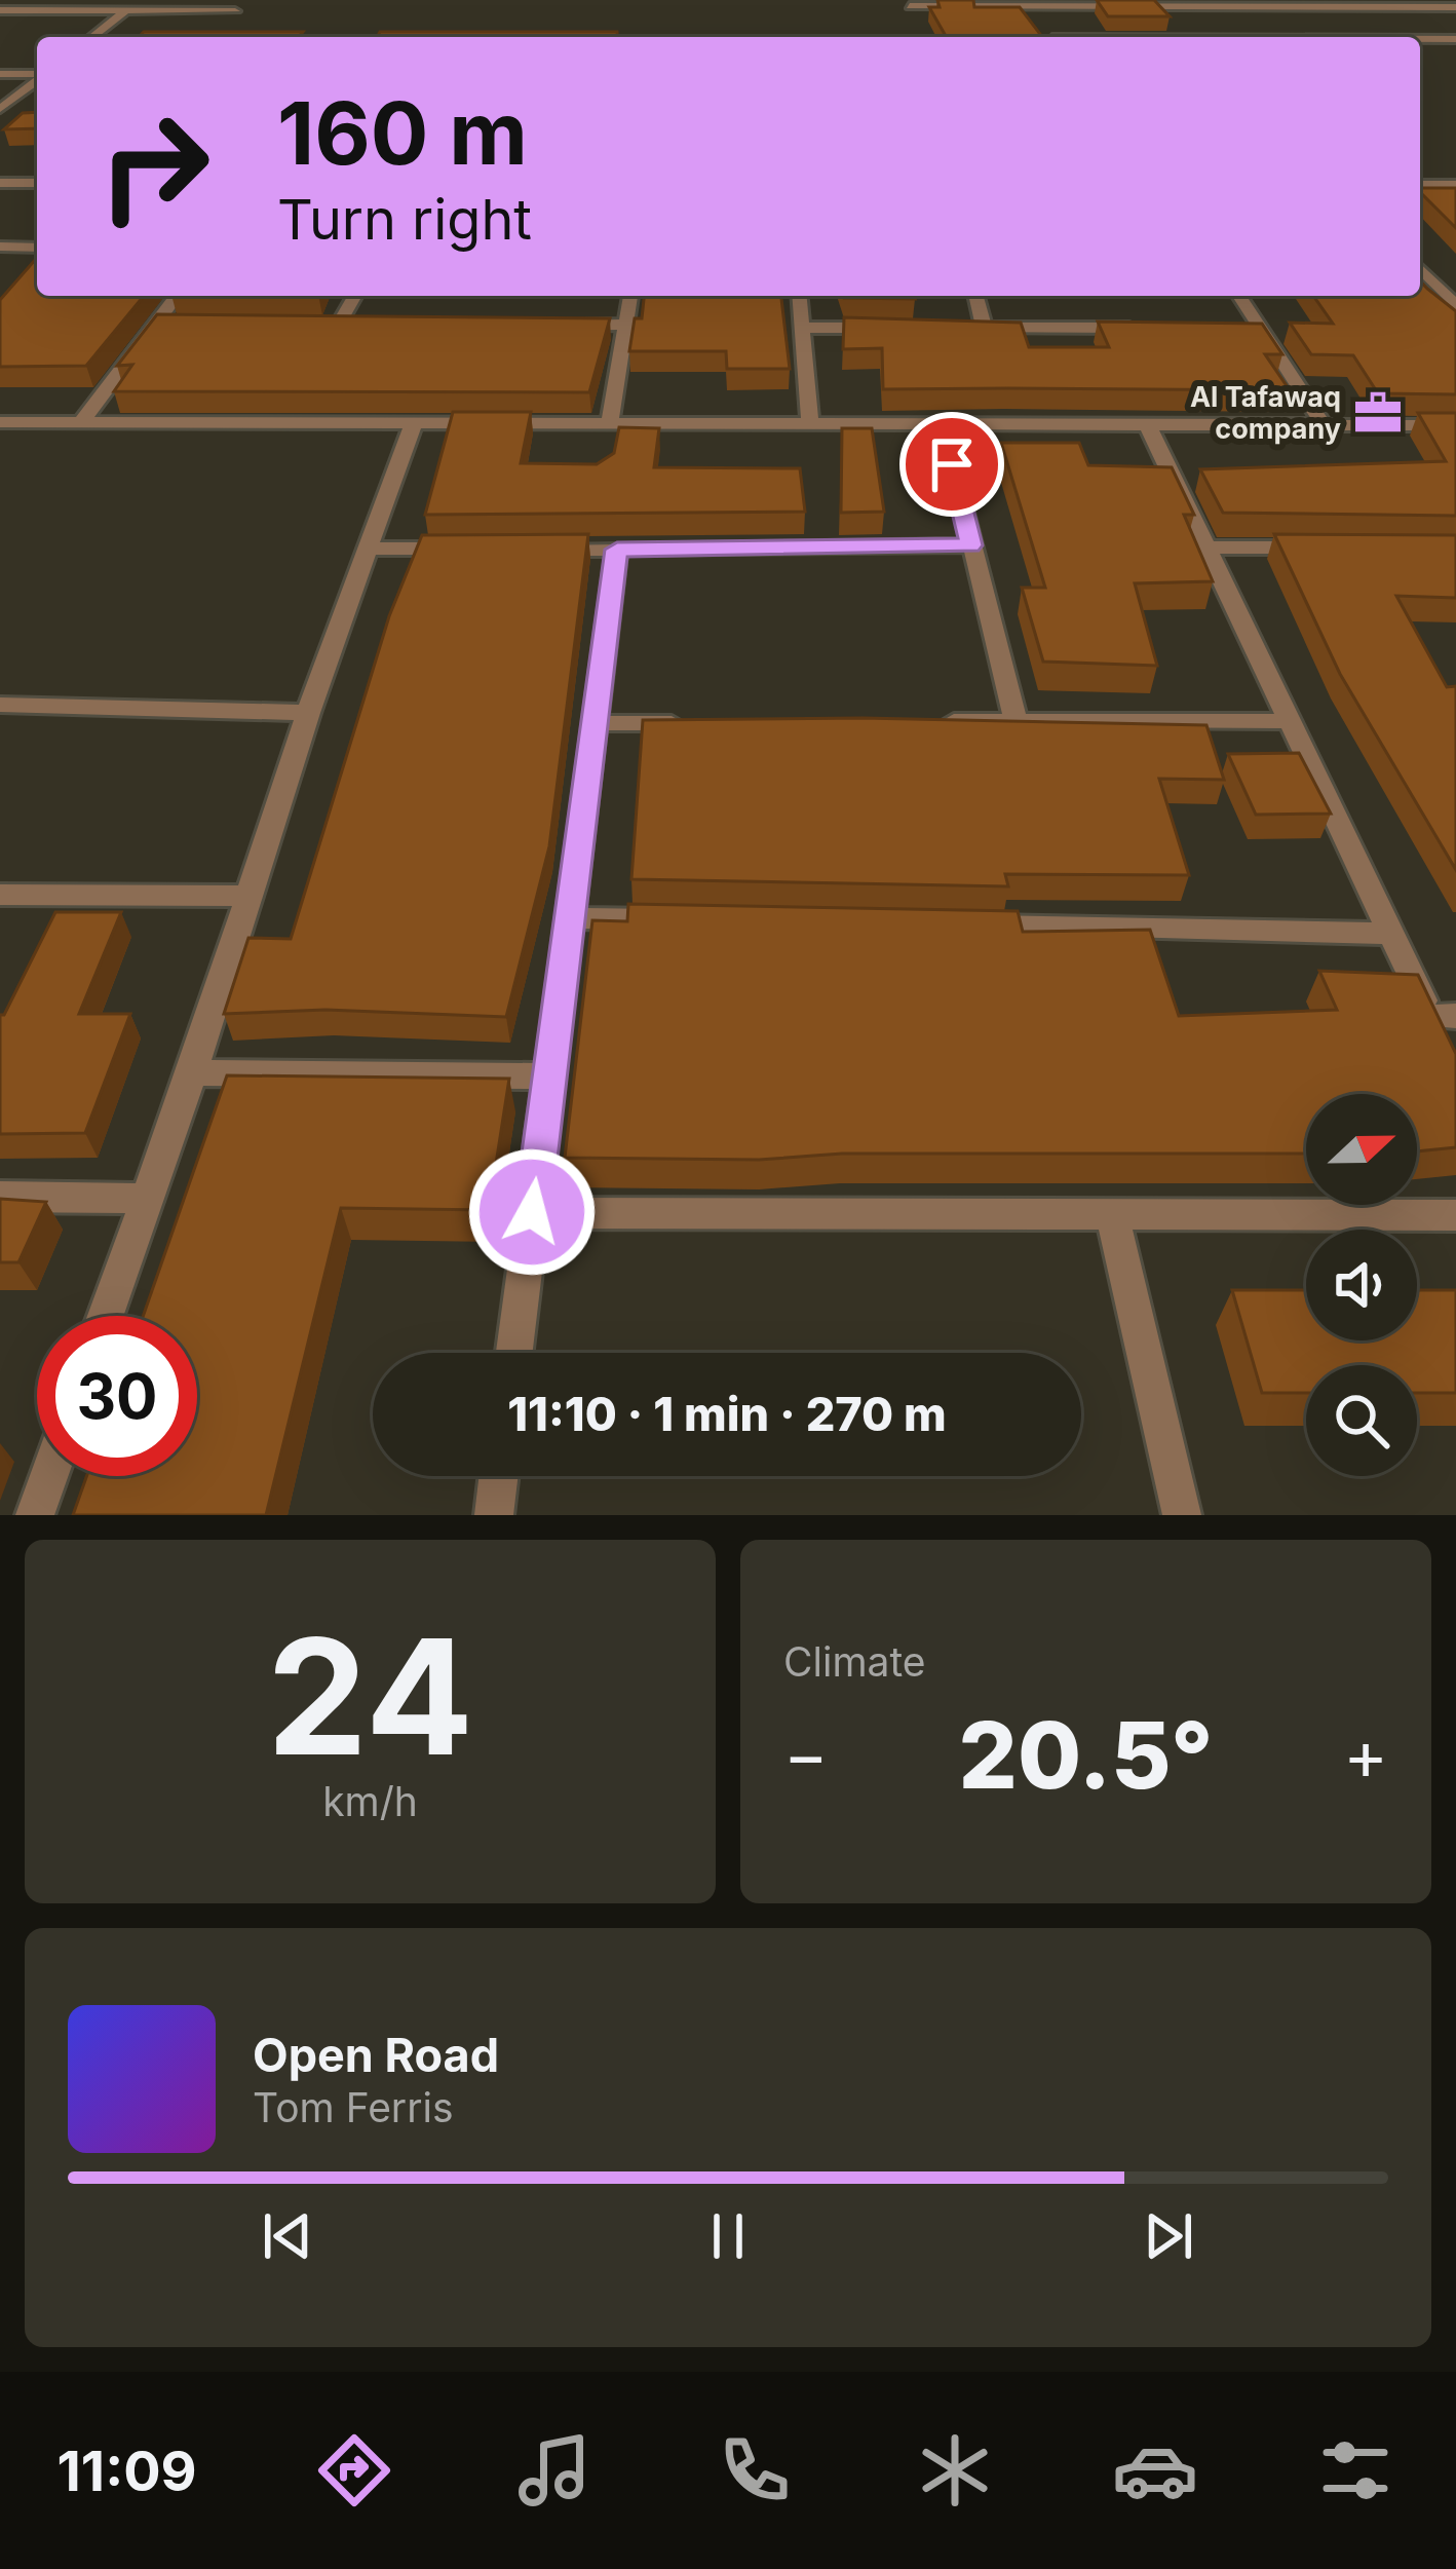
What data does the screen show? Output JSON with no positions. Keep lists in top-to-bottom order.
{
  "places": {
    "office": ["Al Tafawaq company"]
  },
  "north": "right",
  "page": {
    "turn": ["160 m", "Turn right"],
    "limit": "30",
    "trip": "11:10 · 1 min · 270 m",
    "tile": [
      ["24", "km/h"],
      "Climate"
    ],
    "heat": ["−", "20.5°", "+"],
    "song": ["Open Road", "Tom Ferris"],
    "tabs": "11:09"
  }
}
